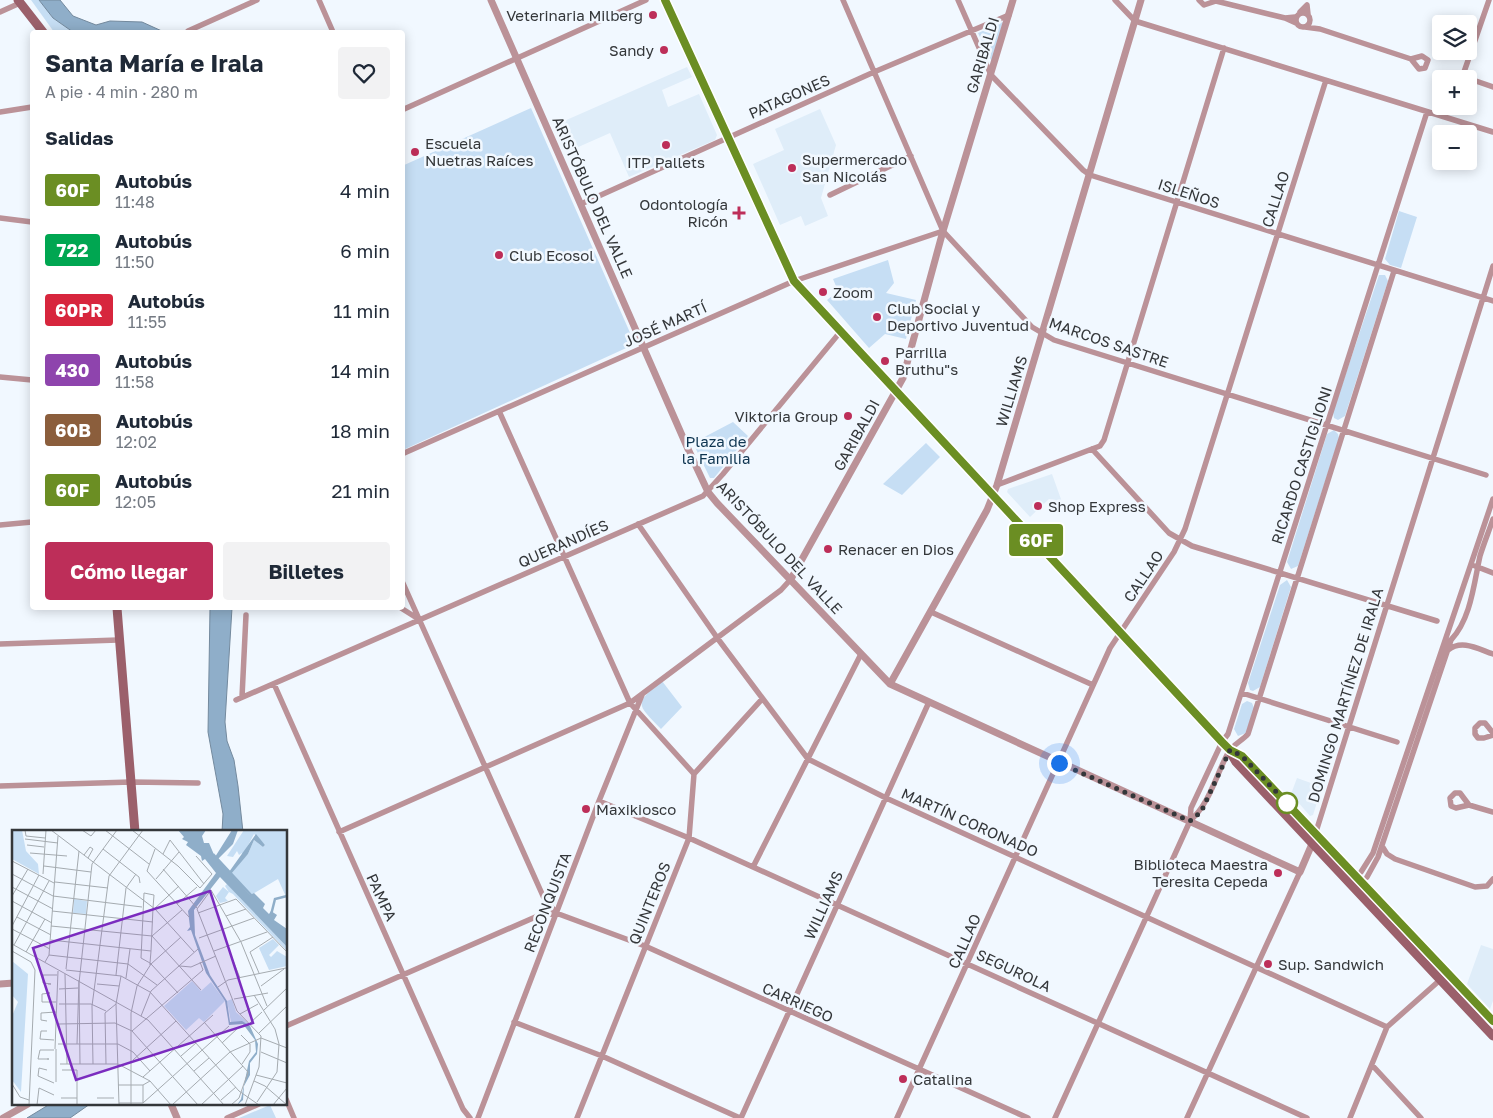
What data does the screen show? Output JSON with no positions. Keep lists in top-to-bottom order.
{
  "streets": {
    "street": [
      "GARIBALDI",
      "PATAGONES",
      "ISLEÑOS",
      "ARISTÓBULO DEL VALLE",
      "CALLAO",
      "JOSÉ MARTÍ",
      "MARCOS SASTRE",
      "WILLIAMS",
      "RICARDO CASTIGLIONI",
      "QUERANDÍES",
      "DOMINGO MARTÍNEZ DE IRALA",
      "MARTÍN CORONADO",
      "PAMPA",
      "RECONQUISTA",
      "QUINTEROS",
      "SEGUROLA",
      "CARRIEGO"
    ]
  },
  "crossings": [
    ["GARIBALDI", "PATAGONES"],
    ["GARIBALDI", "ISLEÑOS"],
    ["GARIBALDI", "ARISTÓBULO DEL VALLE"],
    ["GARIBALDI", "JOSÉ MARTÍ"],
    ["GARIBALDI", "MARCOS SASTRE"],
    ["GARIBALDI", "MARTÍN CORONADO"],
    ["GARIBALDI", "PAMPA"],
    ["GARIBALDI", "RECONQUISTA"],
    ["PATAGONES", "ISLEÑOS"],
    ["PATAGONES", "ARISTÓBULO DEL VALLE"],
    ["PATAGONES", "MARCOS SASTRE"],
    ["ISLEÑOS", "CALLAO"],
    ["ISLEÑOS", "WILLIAMS"],
    ["ISLEÑOS", "RICARDO CASTIGLIONI"],
    ["ISLEÑOS", "DOMINGO MARTÍNEZ DE IRALA"],
    ["ARISTÓBULO DEL VALLE", "CALLAO"],
    ["ARISTÓBULO DEL VALLE", "JOSÉ MARTÍ"],
    ["ARISTÓBULO DEL VALLE", "WILLIAMS"],
    ["ARISTÓBULO DEL VALLE", "RICARDO CASTIGLIONI"],
    ["ARISTÓBULO DEL VALLE", "QUERANDÍES"],
    ["ARISTÓBULO DEL VALLE", "DOMINGO MARTÍNEZ DE IRALA"],
    ["CALLAO", "MARCOS SASTRE"],
    ["CALLAO", "MARTÍN CORONADO"],
    ["CALLAO", "SEGUROLA"],
    ["CALLAO", "CARRIEGO"],
    ["JOSÉ MARTÍ", "MARCOS SASTRE"],
    ["MARCOS SASTRE", "WILLIAMS"],
    ["MARCOS SASTRE", "RICARDO CASTIGLIONI"],
    ["MARCOS SASTRE", "DOMINGO MARTÍNEZ DE IRALA"],
    ["WILLIAMS", "MARTÍN CORONADO"],
    ["WILLIAMS", "SEGUROLA"],
    ["WILLIAMS", "CARRIEGO"],
    ["RICARDO CASTIGLIONI", "MARTÍN CORONADO"],
    ["RICARDO CASTIGLIONI", "SEGUROLA"],
    ["QUERANDÍES", "MARTÍN CORONADO"],
    ["QUERANDÍES", "PAMPA"],
    ["DOMINGO MARTÍNEZ DE IRALA", "MARTÍN CORONADO"],
    ["DOMINGO MARTÍNEZ DE IRALA", "SEGUROLA"],
    ["RECONQUISTA", "SEGUROLA"],
    ["RECONQUISTA", "CARRIEGO"],
    ["QUINTEROS", "SEGUROLA"],
    ["QUINTEROS", "CARRIEGO"]
  ],
  "parks": ["Plaza de la Familia"],
  "places": {
    "other": [
      "Veterinaria Milberg",
      "Sandy",
      "ITP Pallets",
      "Escuela Nuetras Raíces",
      "Supermercado San Nicolás",
      "Club Ecosol",
      "Zoom",
      "Club Social y Deportivo Juventud",
      "Parrilla Bruthu\"s",
      "Viktoria Group",
      "Shop Express",
      "Renacer en Dios",
      "Maxikiosco",
      "Biblioteca Maestra Teresita Cepeda",
      "Sup. Sandwich",
      "Catalina"
    ],
    "health": ["Odontología Ricón"]
  },
  "lines": ["bus line 60F"],
  "page": {
    "on_map": "60F",
    "map_buttons": ["+", "−"],
    "heading": [
      ["Santa María e Irala", "A pie · 4 min · 280 m"],
      "Salidas"
    ],
    "list": [
      {
        "mark": "60F",
        "name": "Autobús",
        "note": "11:48",
        "value": "4 min"
      },
      {
        "mark": "722",
        "name": "Autobús",
        "note": "11:50",
        "value": "6 min"
      },
      {
        "mark": "60PR",
        "name": "Autobús",
        "note": "11:55",
        "value": "11 min"
      },
      {
        "mark": "430",
        "name": "Autobús",
        "note": "11:58",
        "value": "14 min"
      },
      {
        "mark": "60B",
        "name": "Autobús",
        "note": "12:02",
        "value": "18 min"
      },
      {
        "mark": "60F",
        "name": "Autobús",
        "note": "12:05",
        "value": "21 min"
      }
    ],
    "buttons": ["Cómo llegar", "Billetes"]
  }
}
